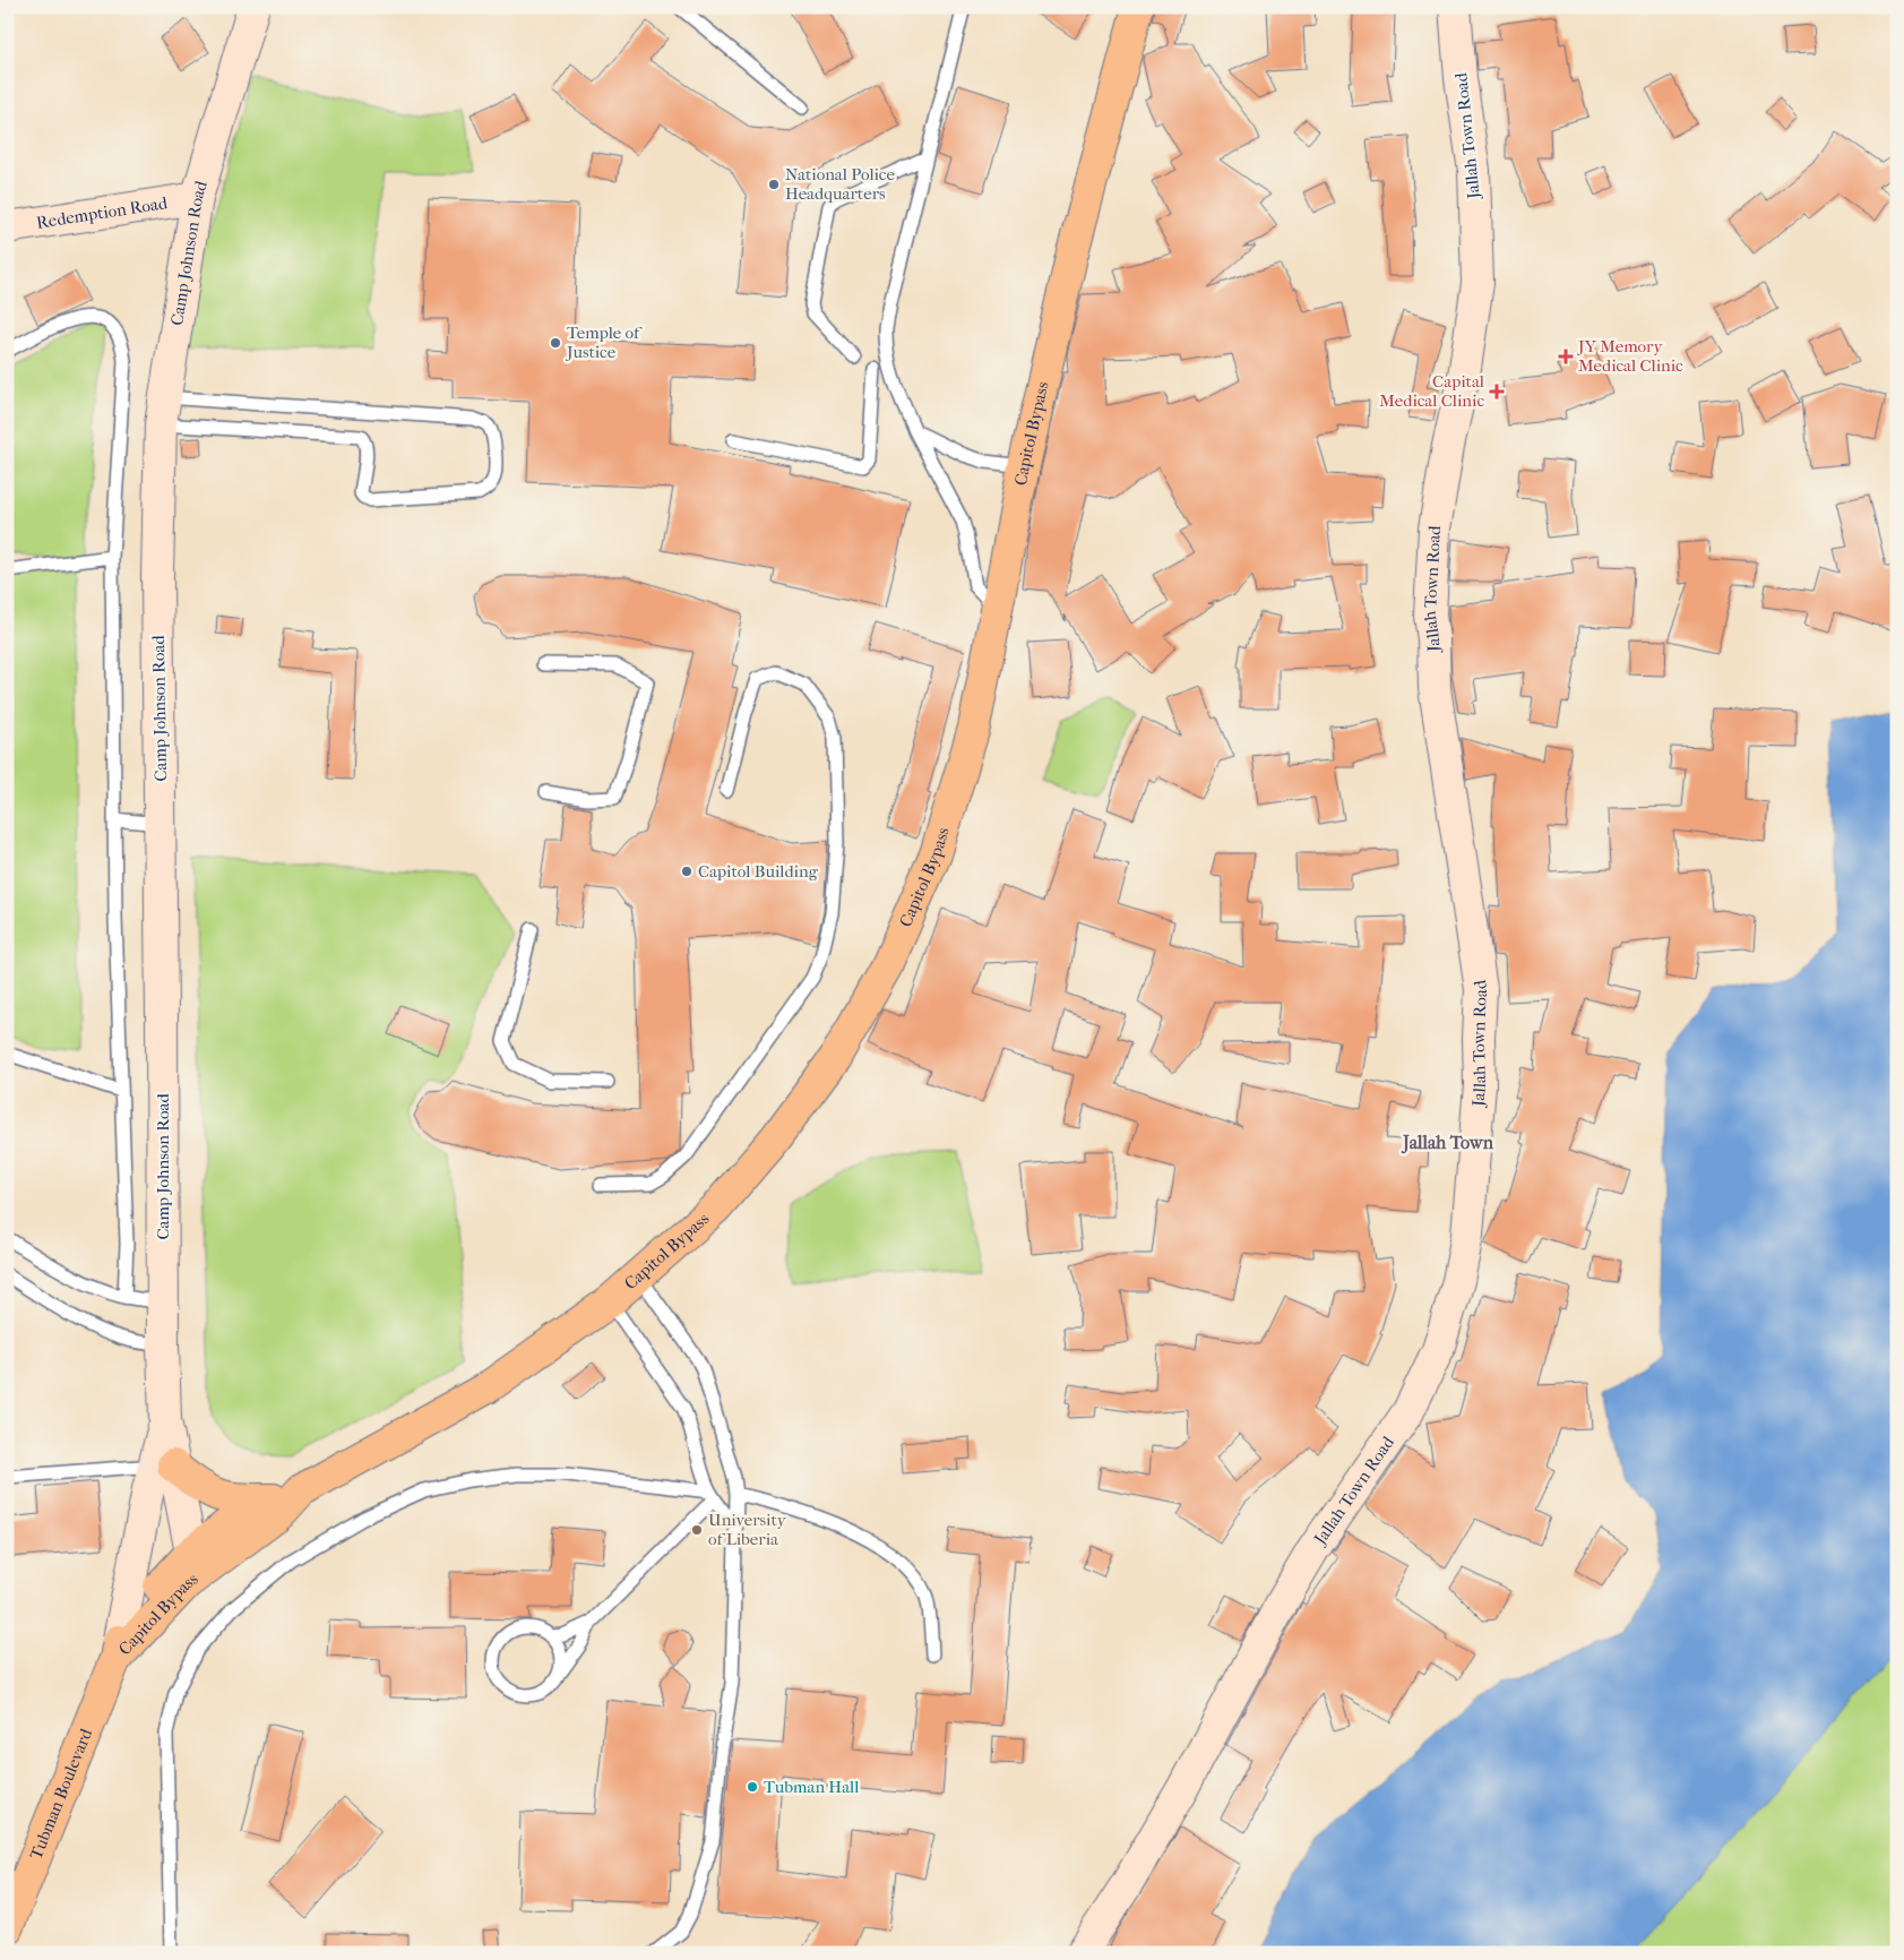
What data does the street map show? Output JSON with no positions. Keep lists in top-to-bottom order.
{
  "streets": {
    "highway": ["Capitol Bypass", "Tubman Boulevard"],
    "street": ["Jallah Town Road", "Redemption Road", "Camp Johnson Road"]
  },
  "crossings": [
    ["Redemption Road", "Camp Johnson Road"],
    ["Camp Johnson Road", "Capitol Bypass"],
    ["Camp Johnson Road", "Tubman Boulevard"],
    ["Capitol Bypass", "Tubman Boulevard"]
  ],
  "districts": ["Jallah Town"],
  "places": {
    "other": [
      "National Police Headquarters",
      "Temple of Justice",
      "Capitol Building",
      "University of Liberia",
      "Tubman Hall"
    ],
    "health": ["JY Memory Medical Clinic", "Capital Medical Clinic"]
  }
}
